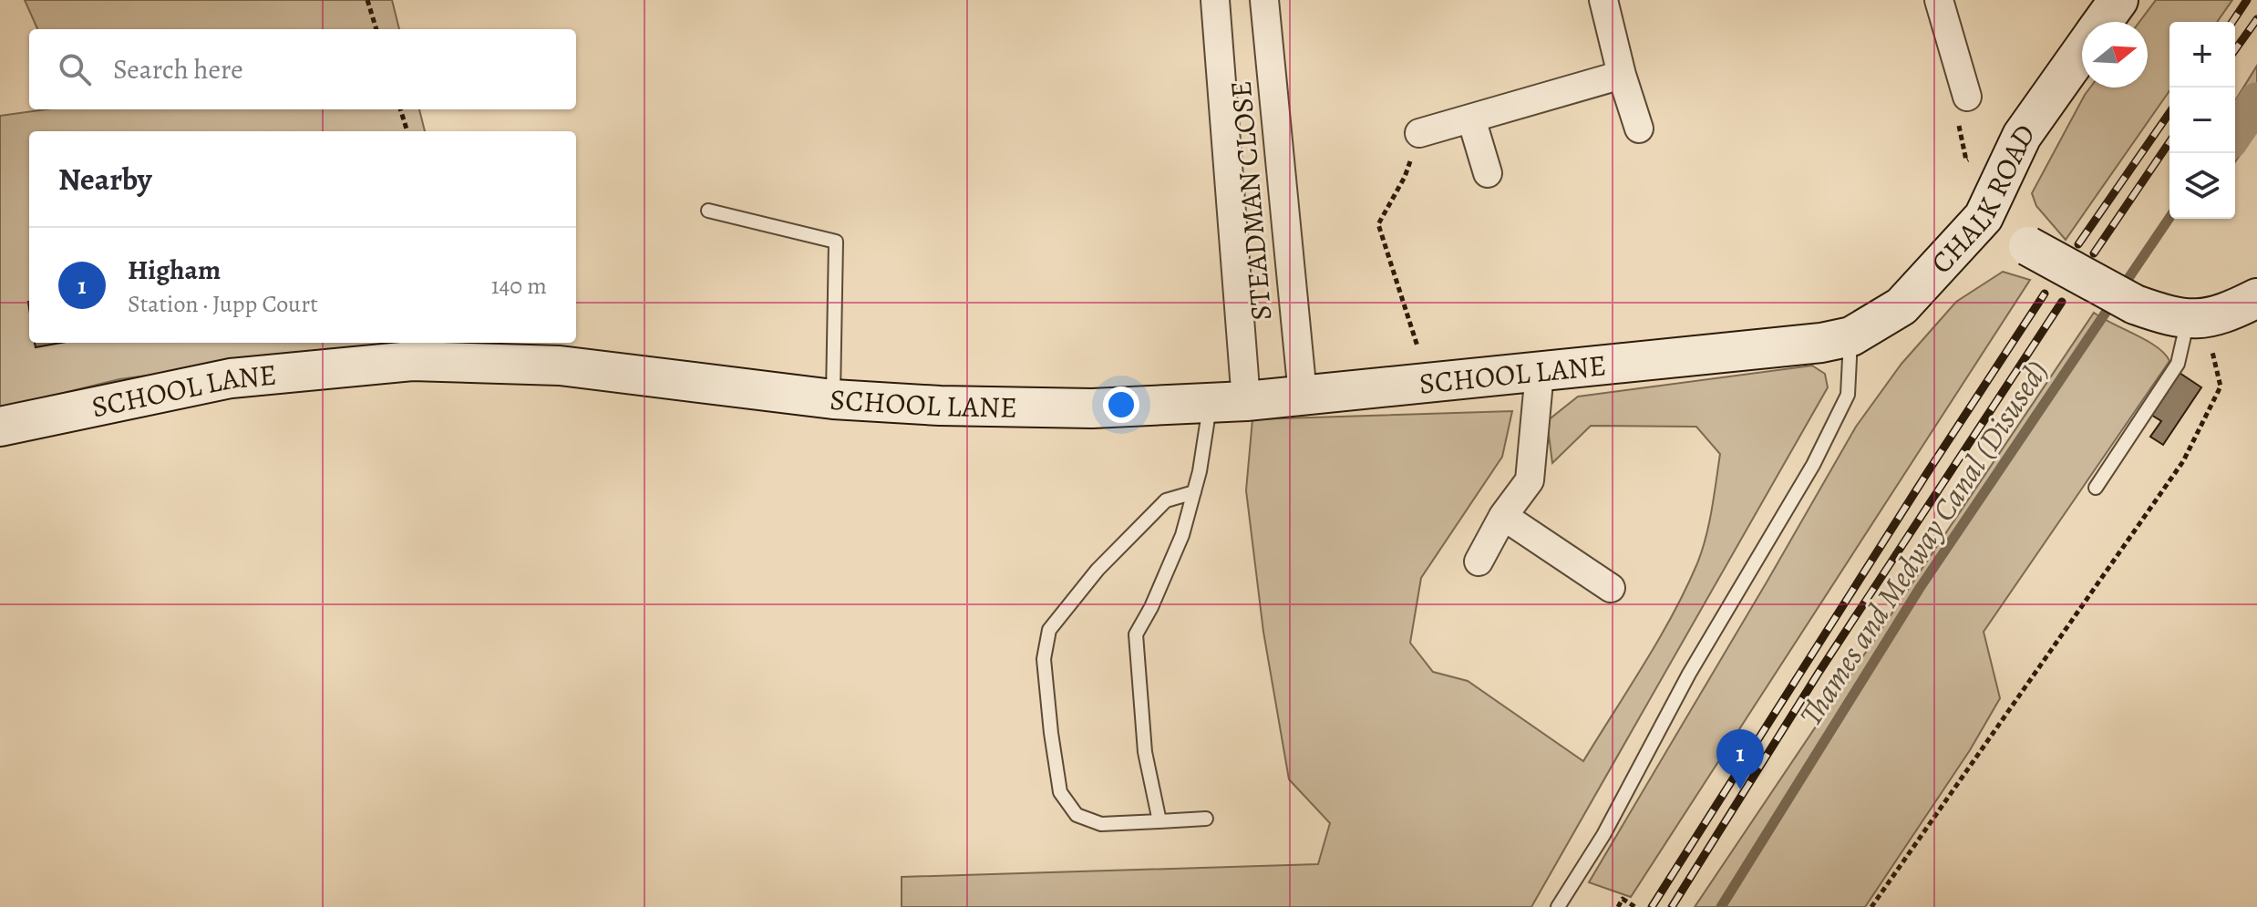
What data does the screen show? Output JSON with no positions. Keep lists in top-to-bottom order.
{
  "streets": {
    "street": ["CHALK ROAD", "STEADMAN CLOSE", "SCHOOL LANE"]
  },
  "crossings": [
    ["CHALK ROAD", "SCHOOL LANE"],
    ["STEADMAN CLOSE", "SCHOOL LANE"]
  ],
  "water": ["Thames and Medway Canal (Disused)"],
  "north": "right",
  "page": {
    "map_buttons": ["+", "−"],
    "search": "Search here",
    "heading": "Nearby",
    "list": [
      {
        "mark": "1",
        "name": "Higham",
        "note": "Station · Jupp Court",
        "value": "140 m"
      }
    ],
    "pins": "1"
  }
}
